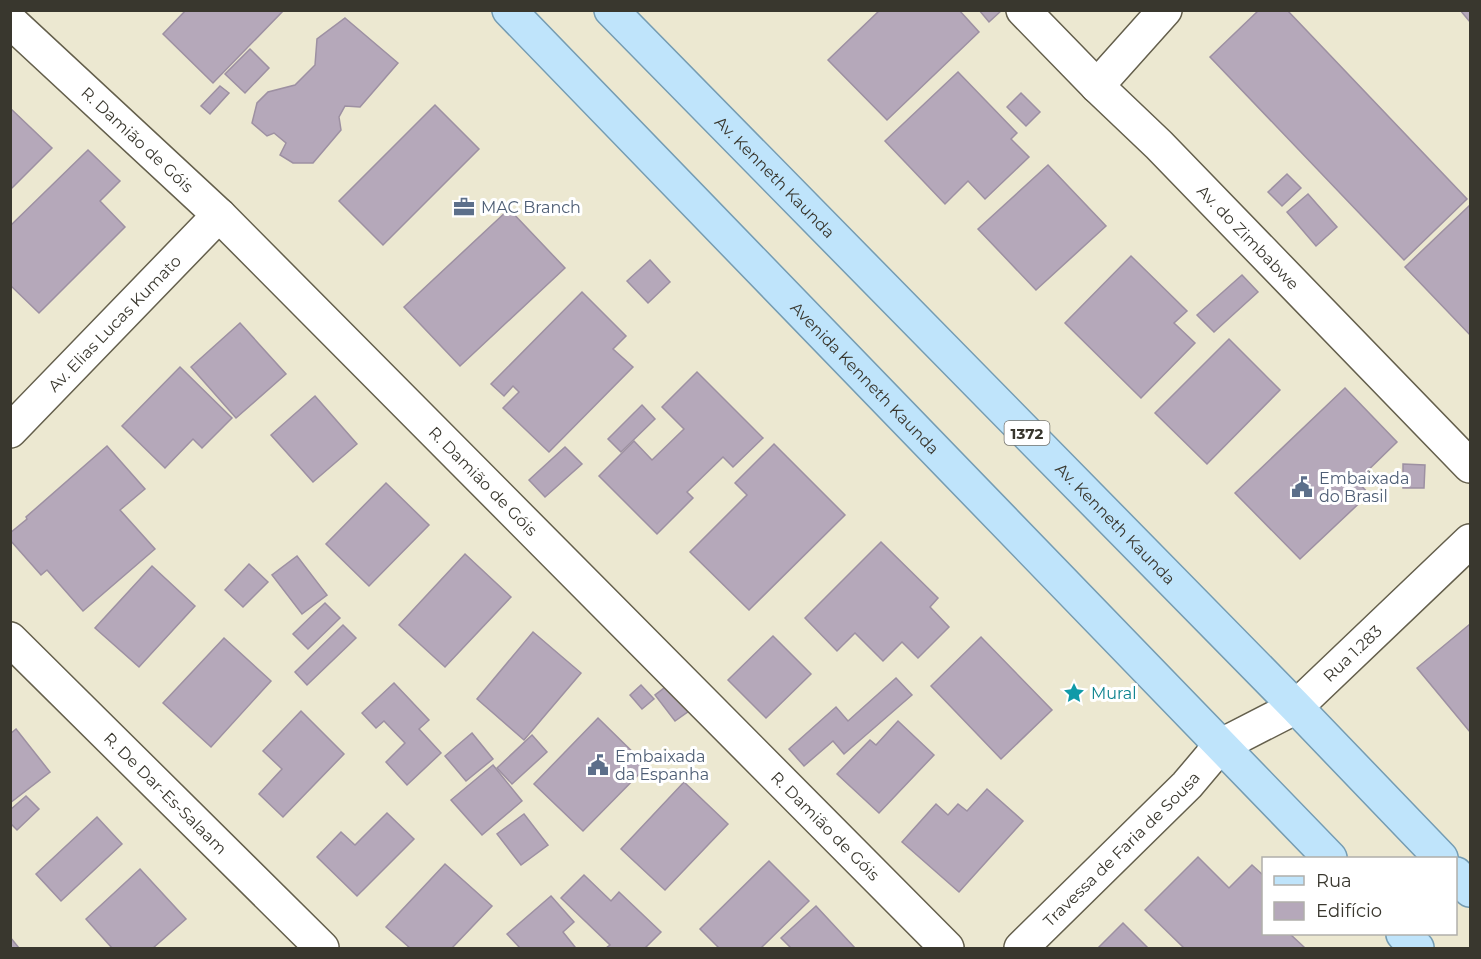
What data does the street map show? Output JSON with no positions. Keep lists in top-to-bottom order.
{
  "streets": {
    "main road": ["Av. Kenneth Kaunda", "Avenida Kenneth Kaunda", "1372"],
    "street": [
      "R. Damião de Góis",
      "Av. do Zimbabwe",
      "Av. Elias Lucas Kumato",
      "Rua 1.283",
      "R. De Dar-Es-Salaam",
      "Travessa de Faria de Sousa"
    ]
  },
  "crossings": [
    ["R. Damião de Góis", "Av. Elias Lucas Kumato"],
    ["Av. Kenneth Kaunda", "Rua 1.283"],
    ["Avenida Kenneth Kaunda", "Rua 1.283"],
    ["Avenida Kenneth Kaunda", "Travessa de Faria de Sousa"],
    ["Rua 1.283", "Travessa de Faria de Sousa"]
  ],
  "places": {
    "office": ["MAC Branch"],
    "public building": ["Embaixada do Brasil", "Embaixada da Espanha"],
    "place": ["Mural"]
  },
  "legend": ["Rua", "Edifício"]
}
